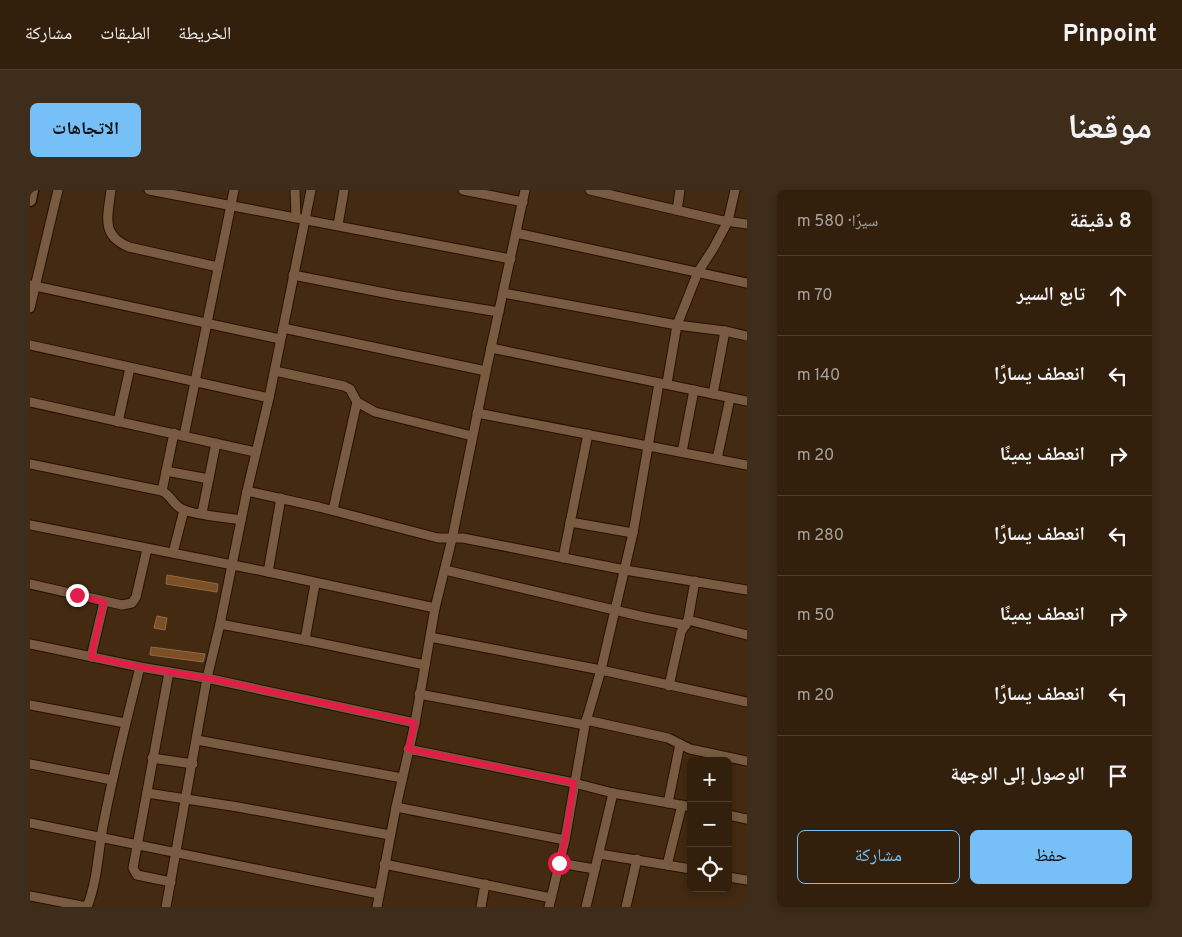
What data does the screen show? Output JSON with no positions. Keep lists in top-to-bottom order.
{
  "page": {
    "header": "Pinpoint",
    "nav": ["الخريطة", "الطبقات", "مشاركة"],
    "title": "موقعنا",
    "buttons": [
      "الاتجاهات",
      ["حفظ", "مشاركة"]
    ],
    "heading": ["8 دقيقة", "سيرًا · 580 m"],
    "list": [
      ["تابع السير", "70 m"],
      ["انعطف يسارًا", "140 m"],
      ["انعطف يمينًا", "20 m"],
      ["انعطف يسارًا", "280 m"],
      ["انعطف يمينًا", "50 m"],
      ["انعطف يسارًا", "20 m"],
      "الوصول إلى الوجهة"
    ],
    "map_buttons": ["+", "−"]
  }
}
